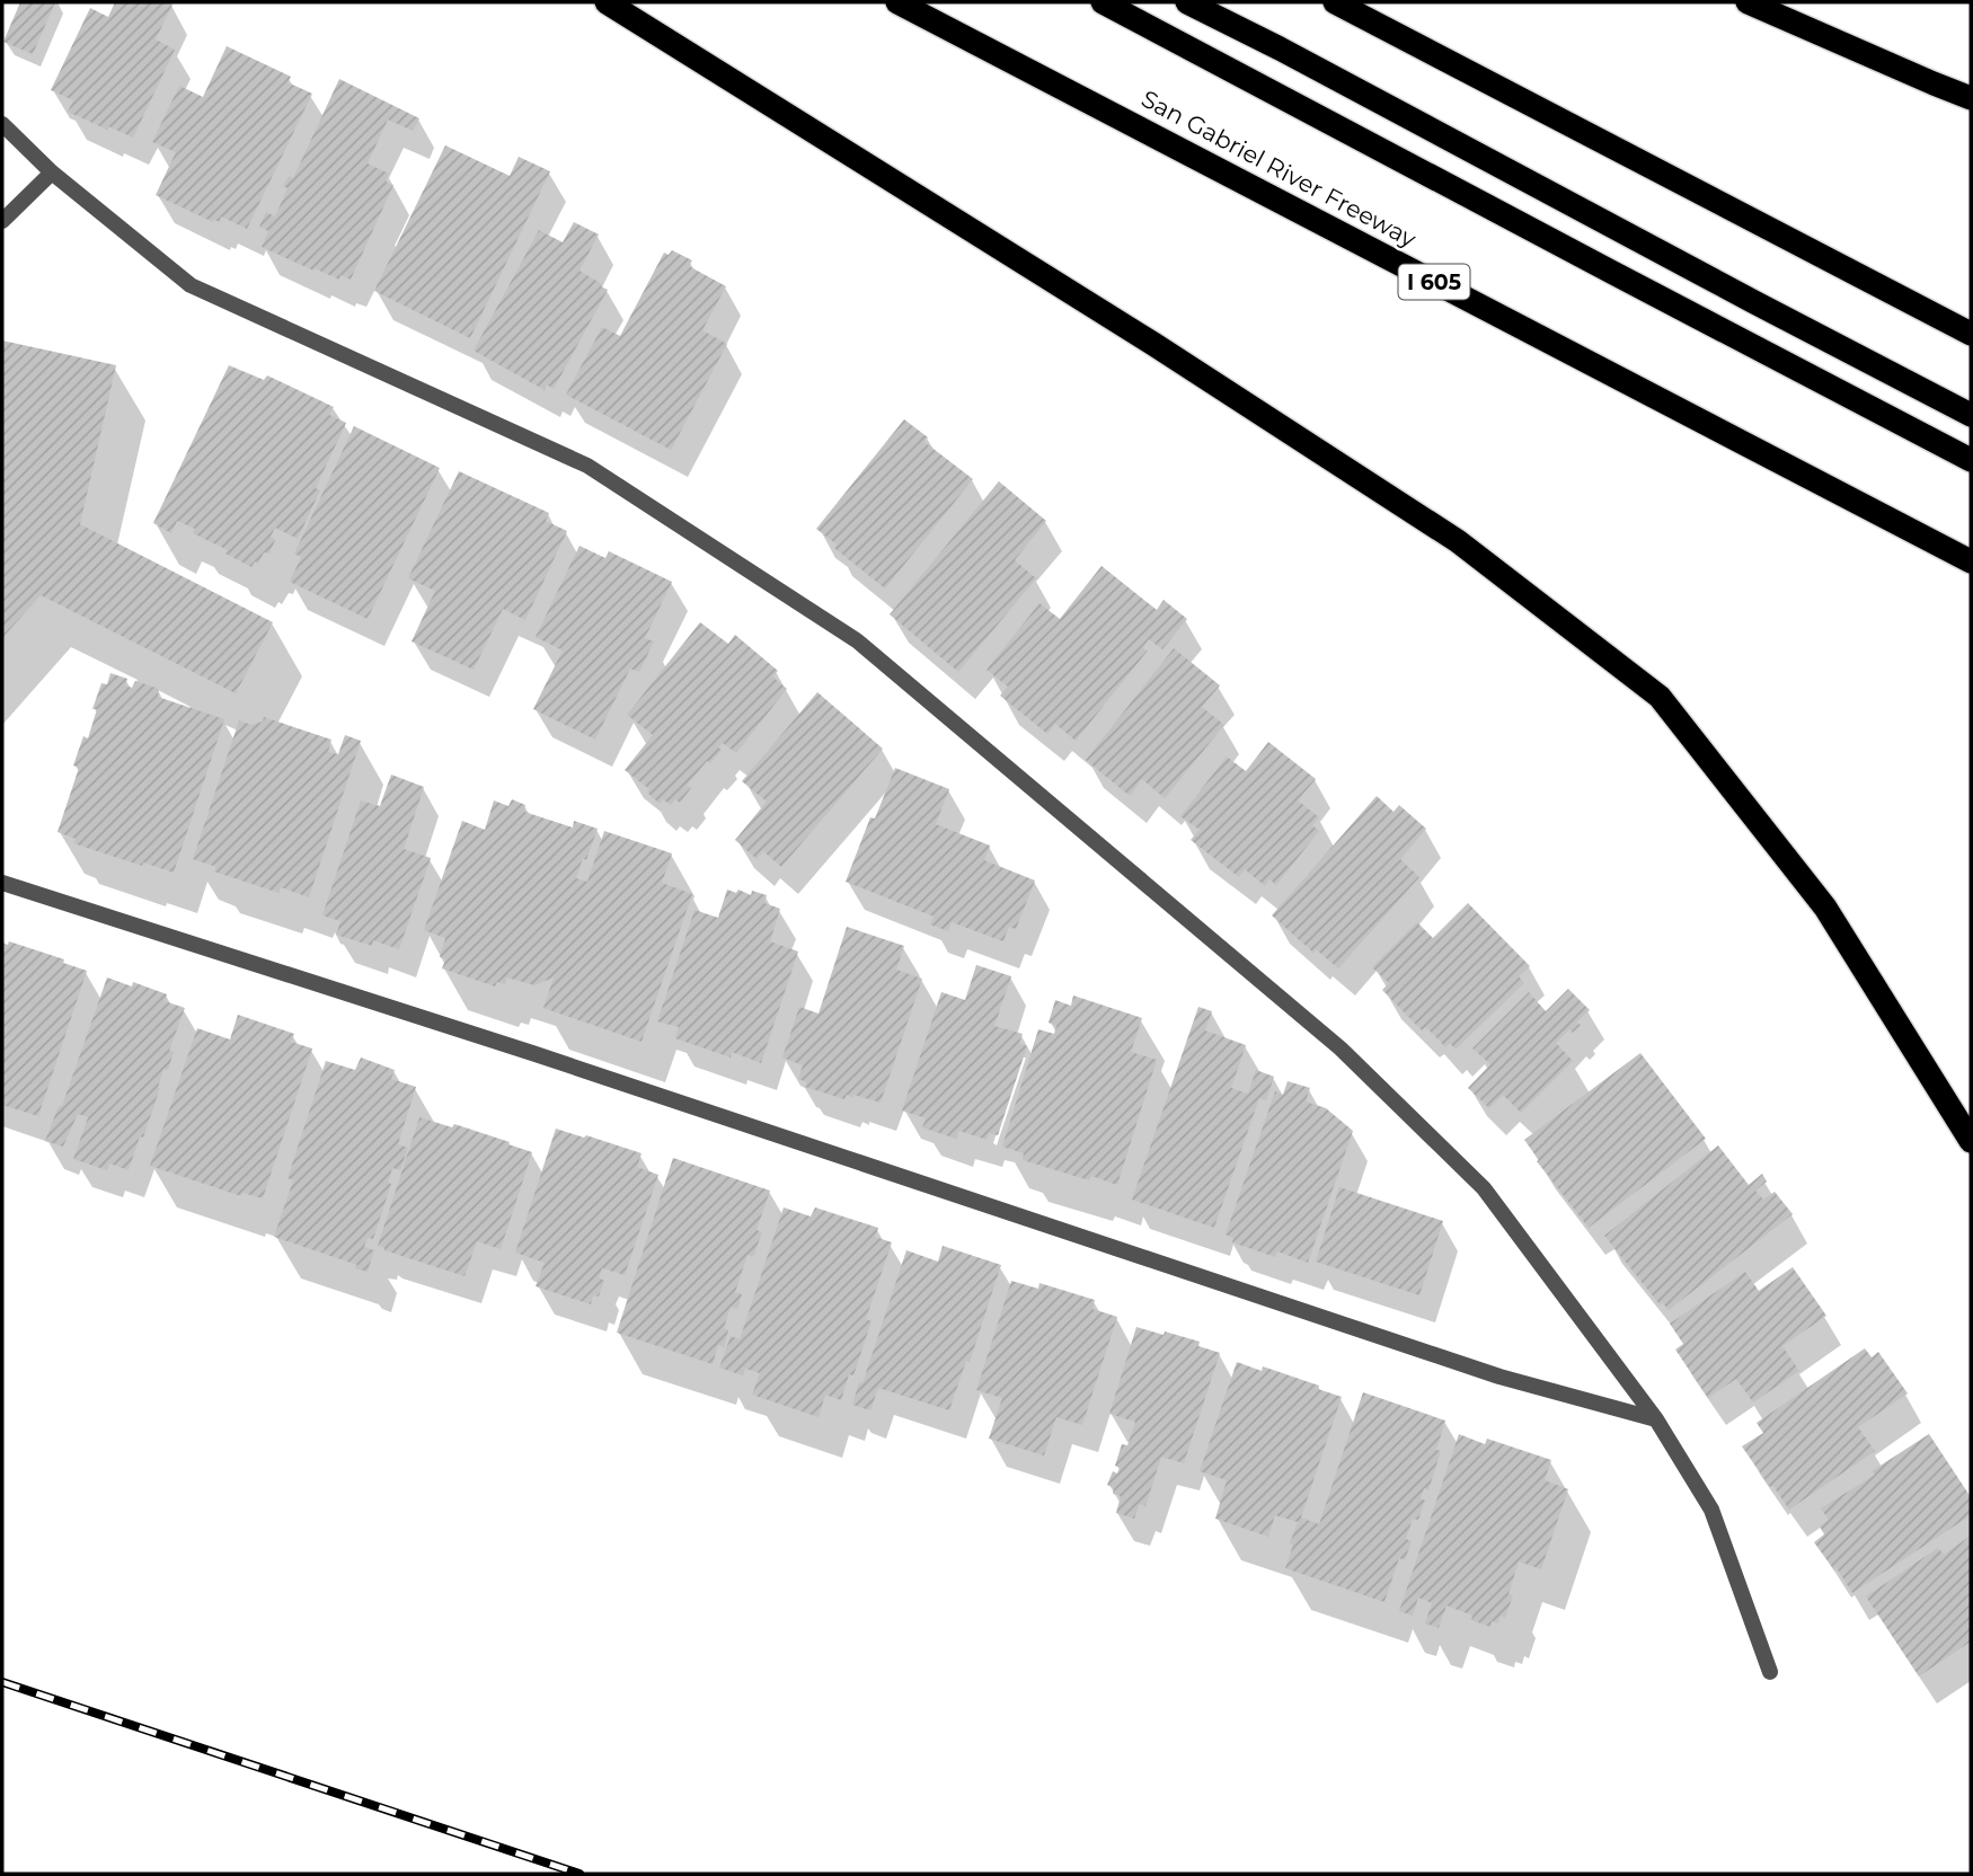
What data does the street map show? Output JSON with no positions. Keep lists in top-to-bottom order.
{
  "streets": {
    "highway": ["San Gabriel River Freeway", "I 605"]
  }
}
